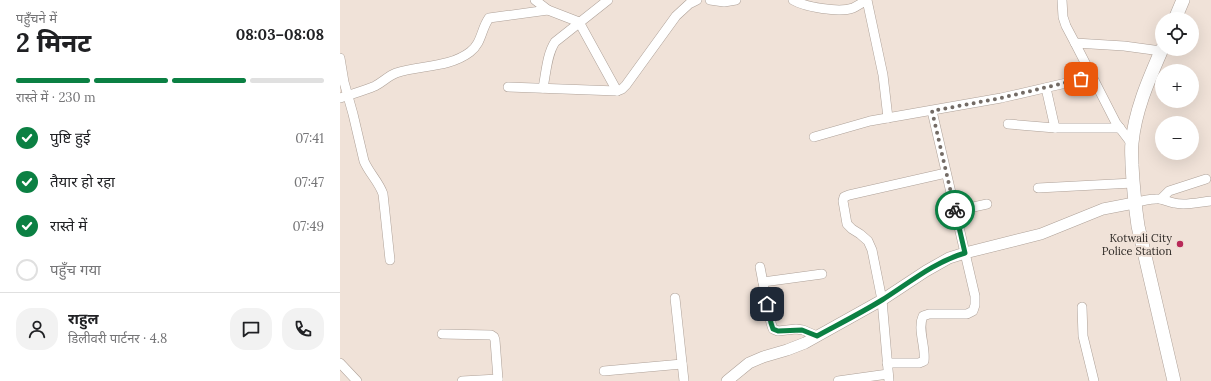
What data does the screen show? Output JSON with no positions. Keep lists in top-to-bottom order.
{
  "places": ["Kotwali City Police Station"],
  "page": {
    "heading": ["2 मिनट", "पहुँचने में", "08:03–08:08"],
    "panel": ["राहुल", "डिलीवरी पार्टनर · 4.8"],
    "map_buttons": ["+", "−"],
    "bar": "रास्ते में · 230 m",
    "list": [
      ["पुष्टि हुई", "07:41"],
      ["तैयार हो रहा", "07:47"],
      ["रास्ते में", "07:49"],
      "पहुँच गया"
    ]
  }
}
